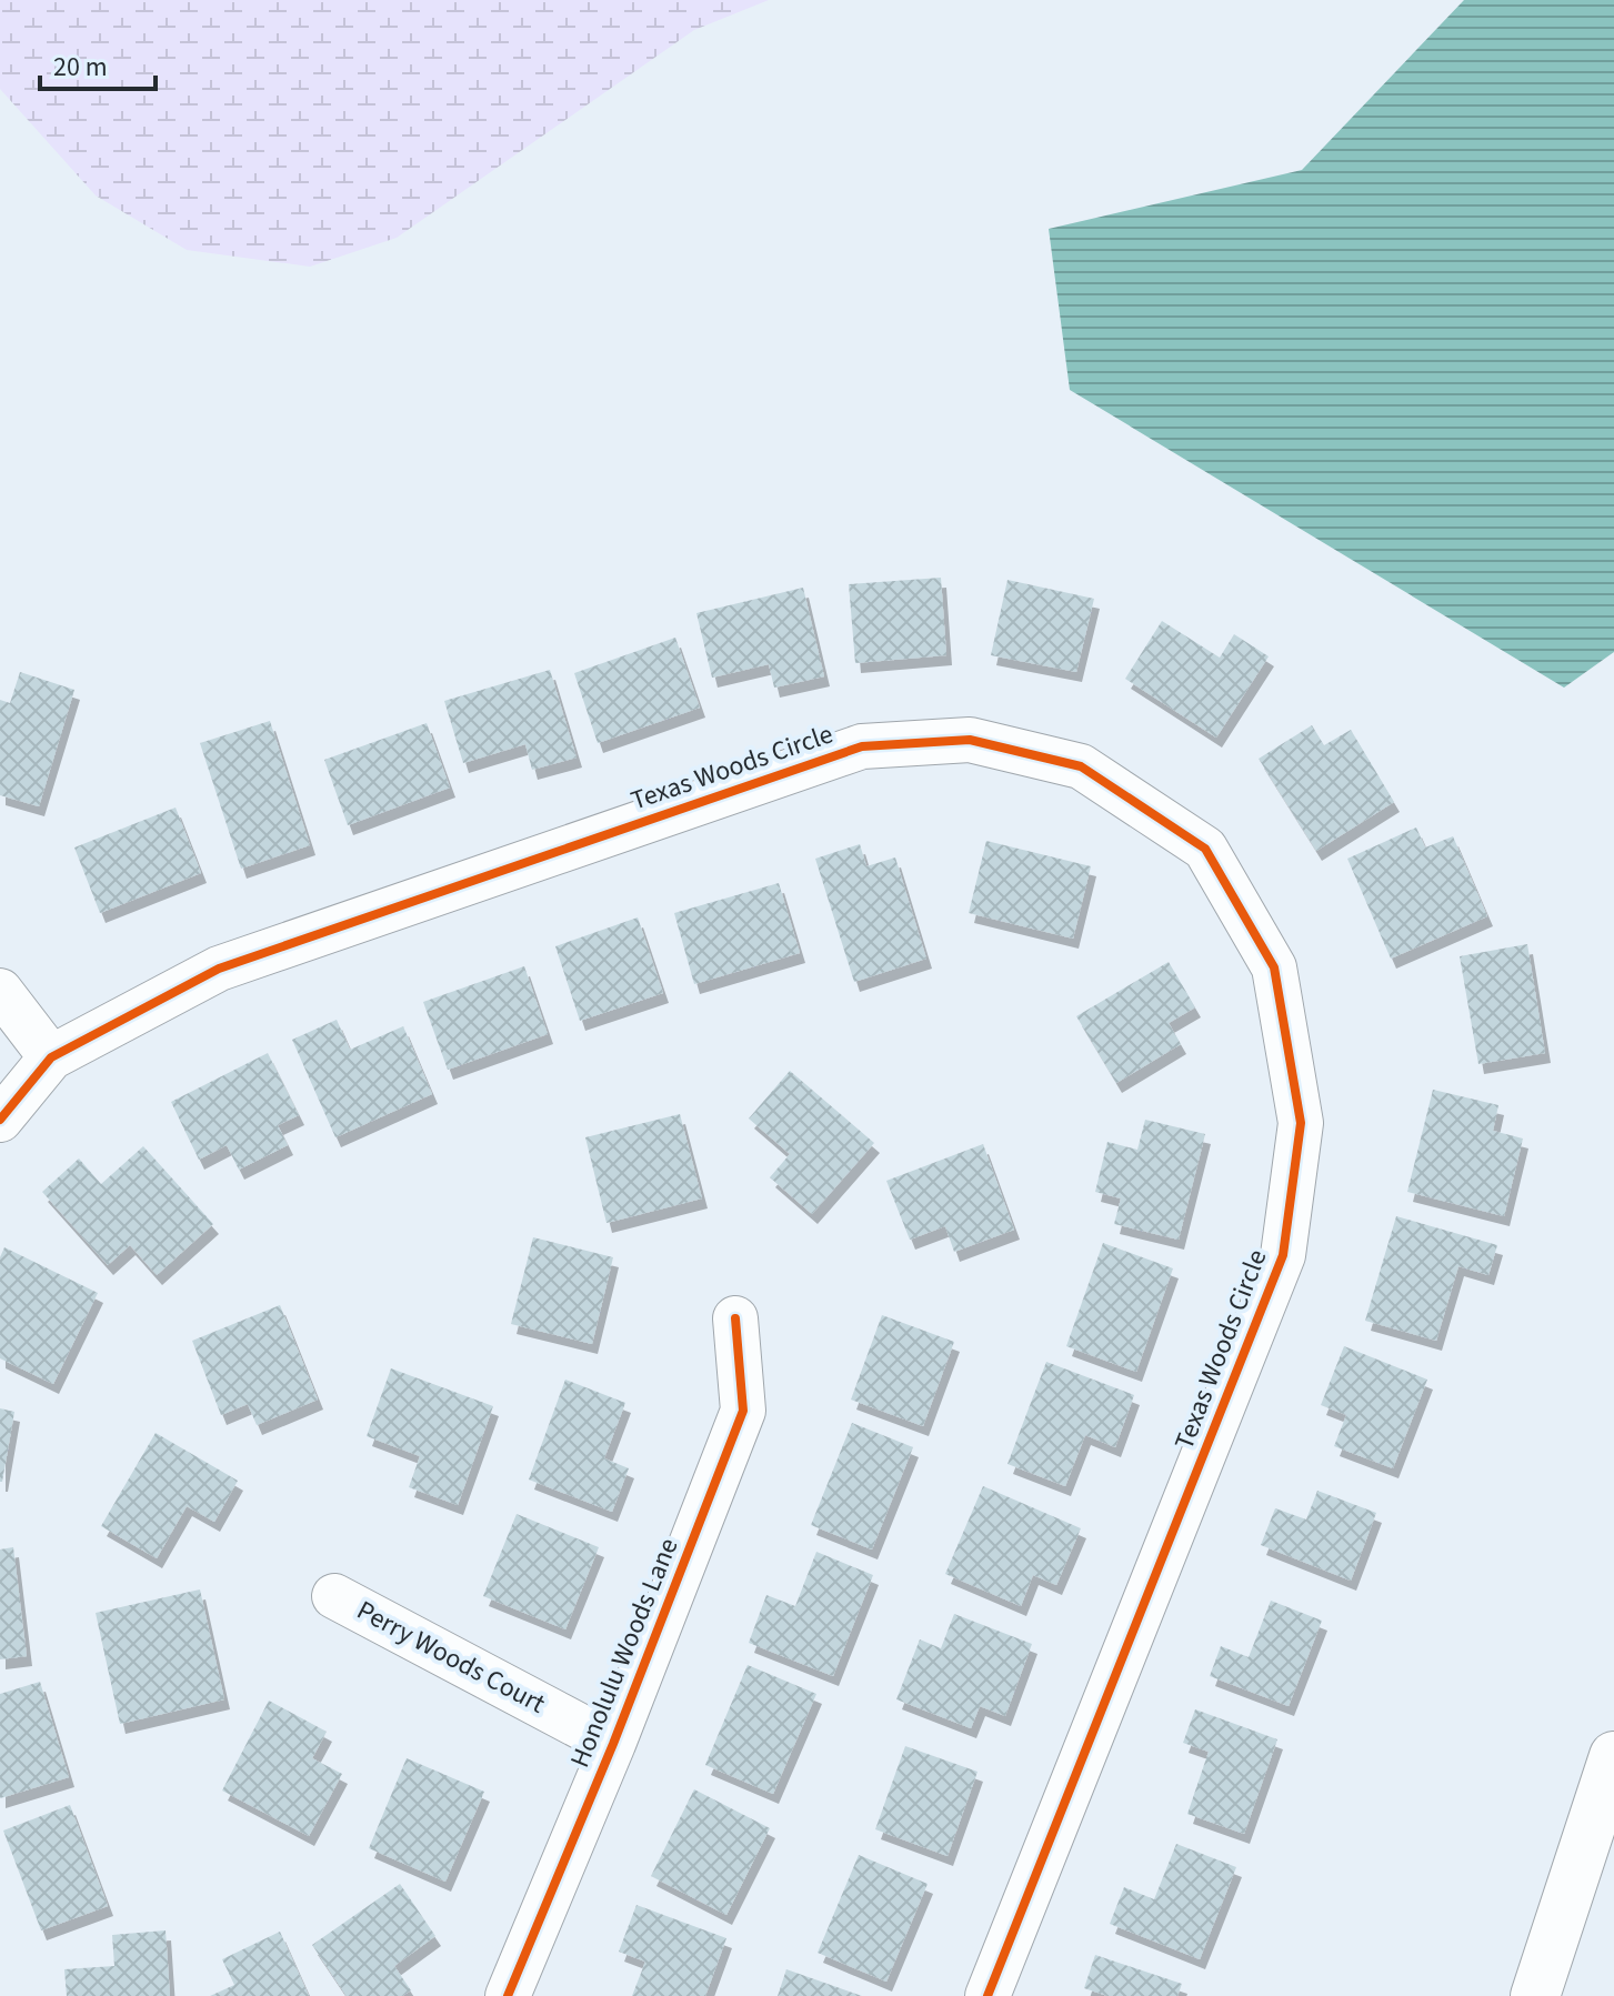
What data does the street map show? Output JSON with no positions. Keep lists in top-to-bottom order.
{
  "streets": {
    "street": ["Texas Woods Circle", "Honolulu Woods Lane", "Perry Woods Court"]
  },
  "crossings": [
    ["Honolulu Woods Lane", "Perry Woods Court"]
  ],
  "scale_bar": "20 m"
}
